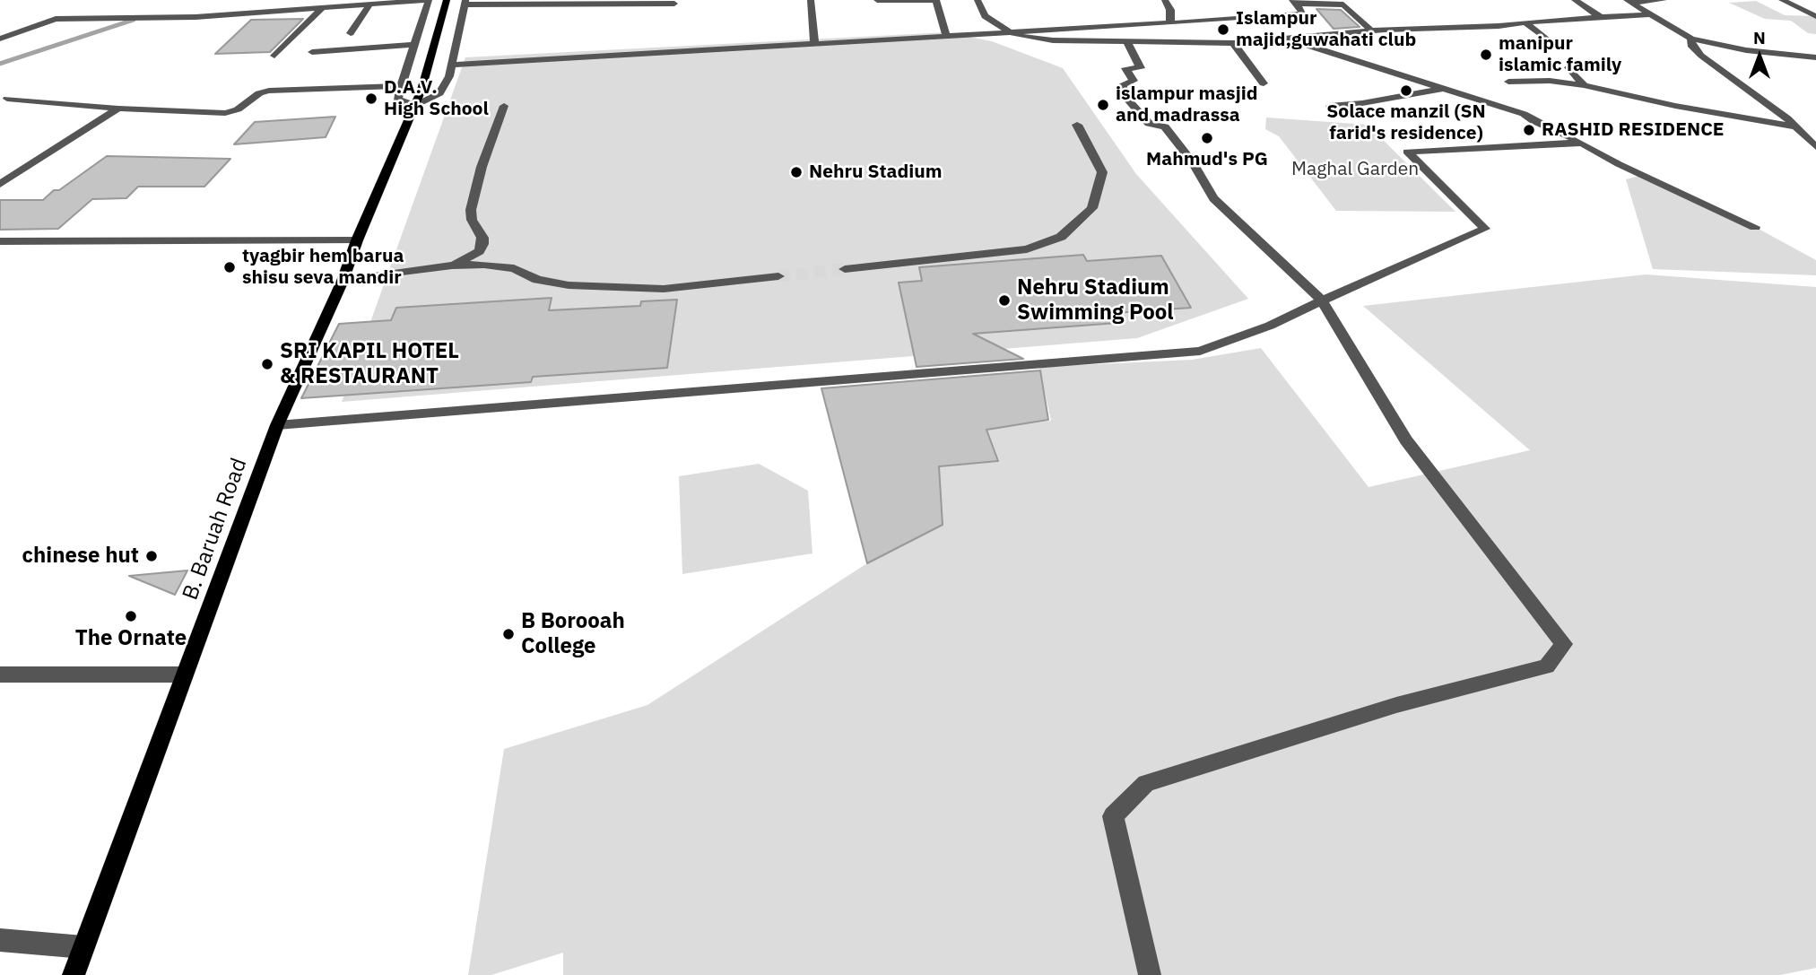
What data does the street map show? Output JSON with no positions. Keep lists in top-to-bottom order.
{
  "streets": {
    "main road": ["B. Baruah Road"]
  },
  "parks": ["Maghal Garden"],
  "places": [
    "Islampur majid,guwahati club",
    "manipur islamic family",
    "Solace manzil (SN farid's residence)",
    "D.A.V. High School",
    "islampur masjid and madrassa",
    "RASHID RESIDENCE",
    "Mahmud's PG",
    "Nehru Stadium",
    "tyagbir hem barua shisu seva mandir",
    "Nehru Stadium Swimming Pool",
    "SRI KAPIL HOTEL & RESTAURANT",
    "chinese hut",
    "The Ornate",
    "B Borooah College"
  ],
  "north": "top"
}
